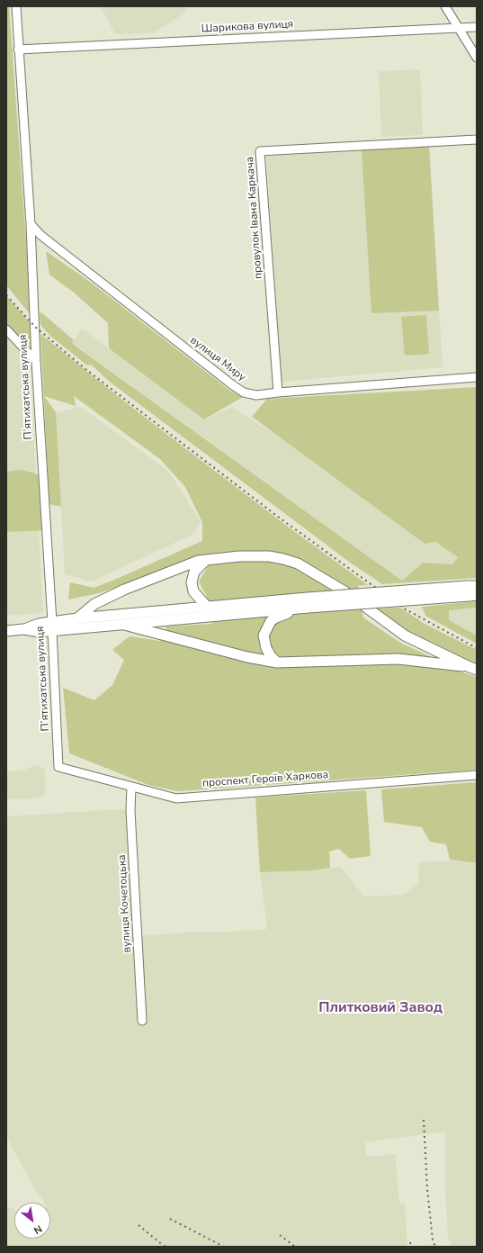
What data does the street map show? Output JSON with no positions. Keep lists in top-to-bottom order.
{
  "streets": {
    "street": [
      "Шарикова вулиця",
      "провулок Івана Каркача",
      "вулиця Миру",
      "П’ятихатська вулиця",
      "проспект Героїв Харкова",
      "вулиця Кочетоцька"
    ]
  },
  "crossings": [
    ["Шарикова вулиця", "П’ятихатська вулиця"],
    ["провулок Івана Каркача", "вулиця Миру"],
    ["вулиця Миру", "П’ятихатська вулиця"],
    ["П’ятихатська вулиця", "проспект Героїв Харкова"],
    ["проспект Героїв Харкова", "вулиця Кочетоцька"]
  ],
  "districts": ["Плитковий Завод"],
  "north": "bottom right"
}
